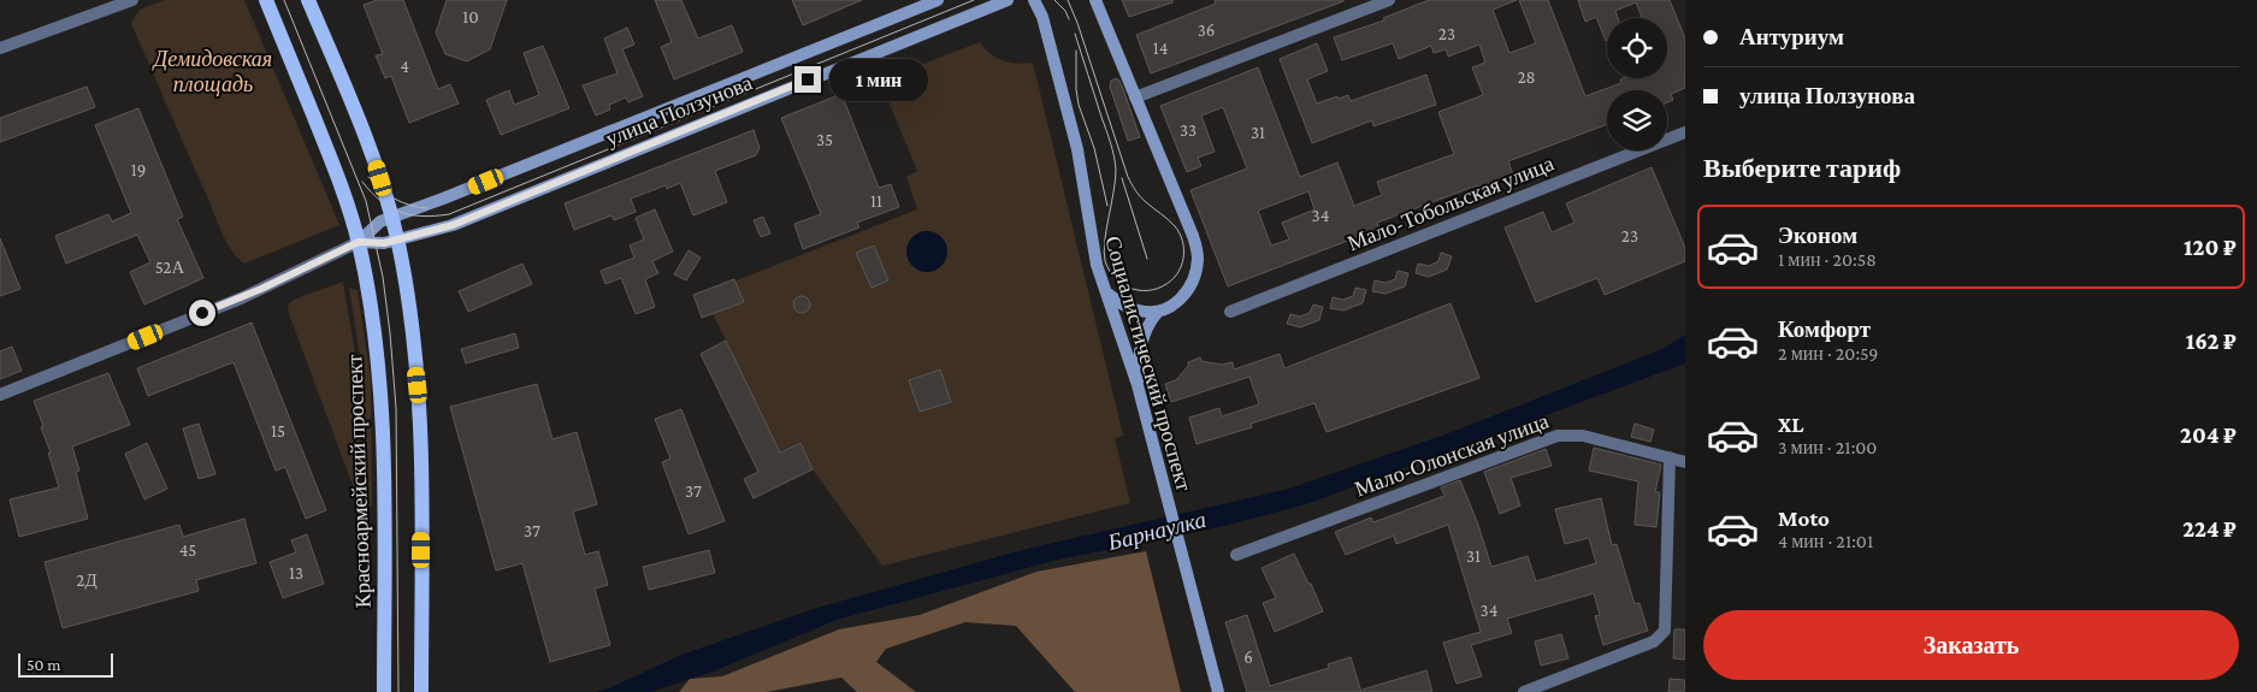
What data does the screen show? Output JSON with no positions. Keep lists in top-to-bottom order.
{
  "streets": {
    "main road": ["Красноармейский проспект"],
    "street": [
      "улица Ползунова",
      "Мало-Тобольская улица",
      "Социалистический проспект",
      "Мало-Олонская улица"
    ]
  },
  "crossings": [
    ["улица Ползунова", "Красноармейский проспект"]
  ],
  "water": ["Барнаулка"],
  "parks": ["Демидовская площадь"],
  "house_numbers": [
    "10",
    "36",
    "23",
    "14",
    "4",
    "28",
    "33",
    "31",
    "35",
    "19",
    "11",
    "34",
    "23",
    "52А",
    "15",
    "37",
    "37",
    "45",
    "31",
    "13",
    "2Д",
    "34",
    "6"
  ],
  "scale_bar": "50 m",
  "page": {
    "banner": ["Антуриум", "улица Ползунова"],
    "bubble": "1 мин",
    "heading": "Выберите тариф",
    "list": [
      {
        "name": "Эконом",
        "note": "1 мин · 20:58",
        "value": "120 ₽"
      },
      {
        "name": "Комфорт",
        "note": "2 мин · 20:59",
        "value": "162 ₽"
      },
      {
        "name": "XL",
        "note": "3 мин · 21:00",
        "value": "204 ₽"
      },
      {
        "name": "Moto",
        "note": "4 мин · 21:01",
        "value": "224 ₽"
      }
    ],
    "buttons": "Заказать",
    "scale": "50 m"
  }
}
